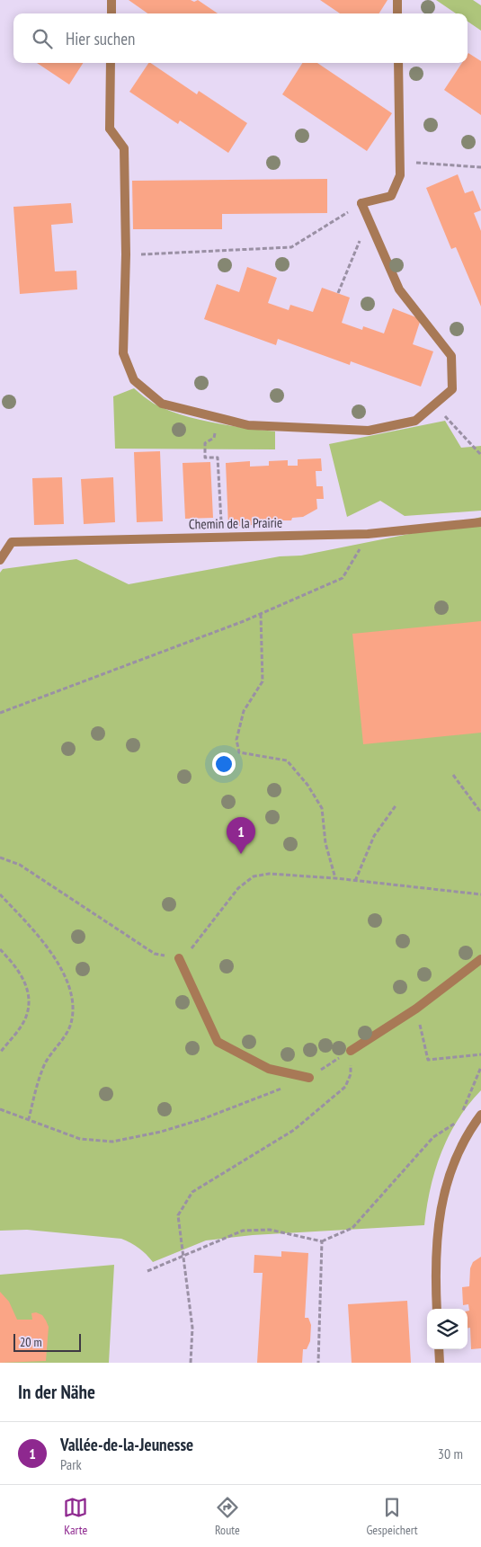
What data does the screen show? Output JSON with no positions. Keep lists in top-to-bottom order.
{
  "streets": {
    "street": ["Chemin de la Prairie"]
  },
  "scale_bar": "20 m",
  "page": {
    "search": "Hier suchen",
    "pins": "1",
    "scale": "20 m",
    "heading": "In der Nähe",
    "list": [
      {
        "mark": "1",
        "name": "Vallée-de-la-Jeunesse",
        "note": "Park",
        "value": "30 m"
      }
    ],
    "nav": ["Karte", "Route", "Gespeichert"]
  }
}
